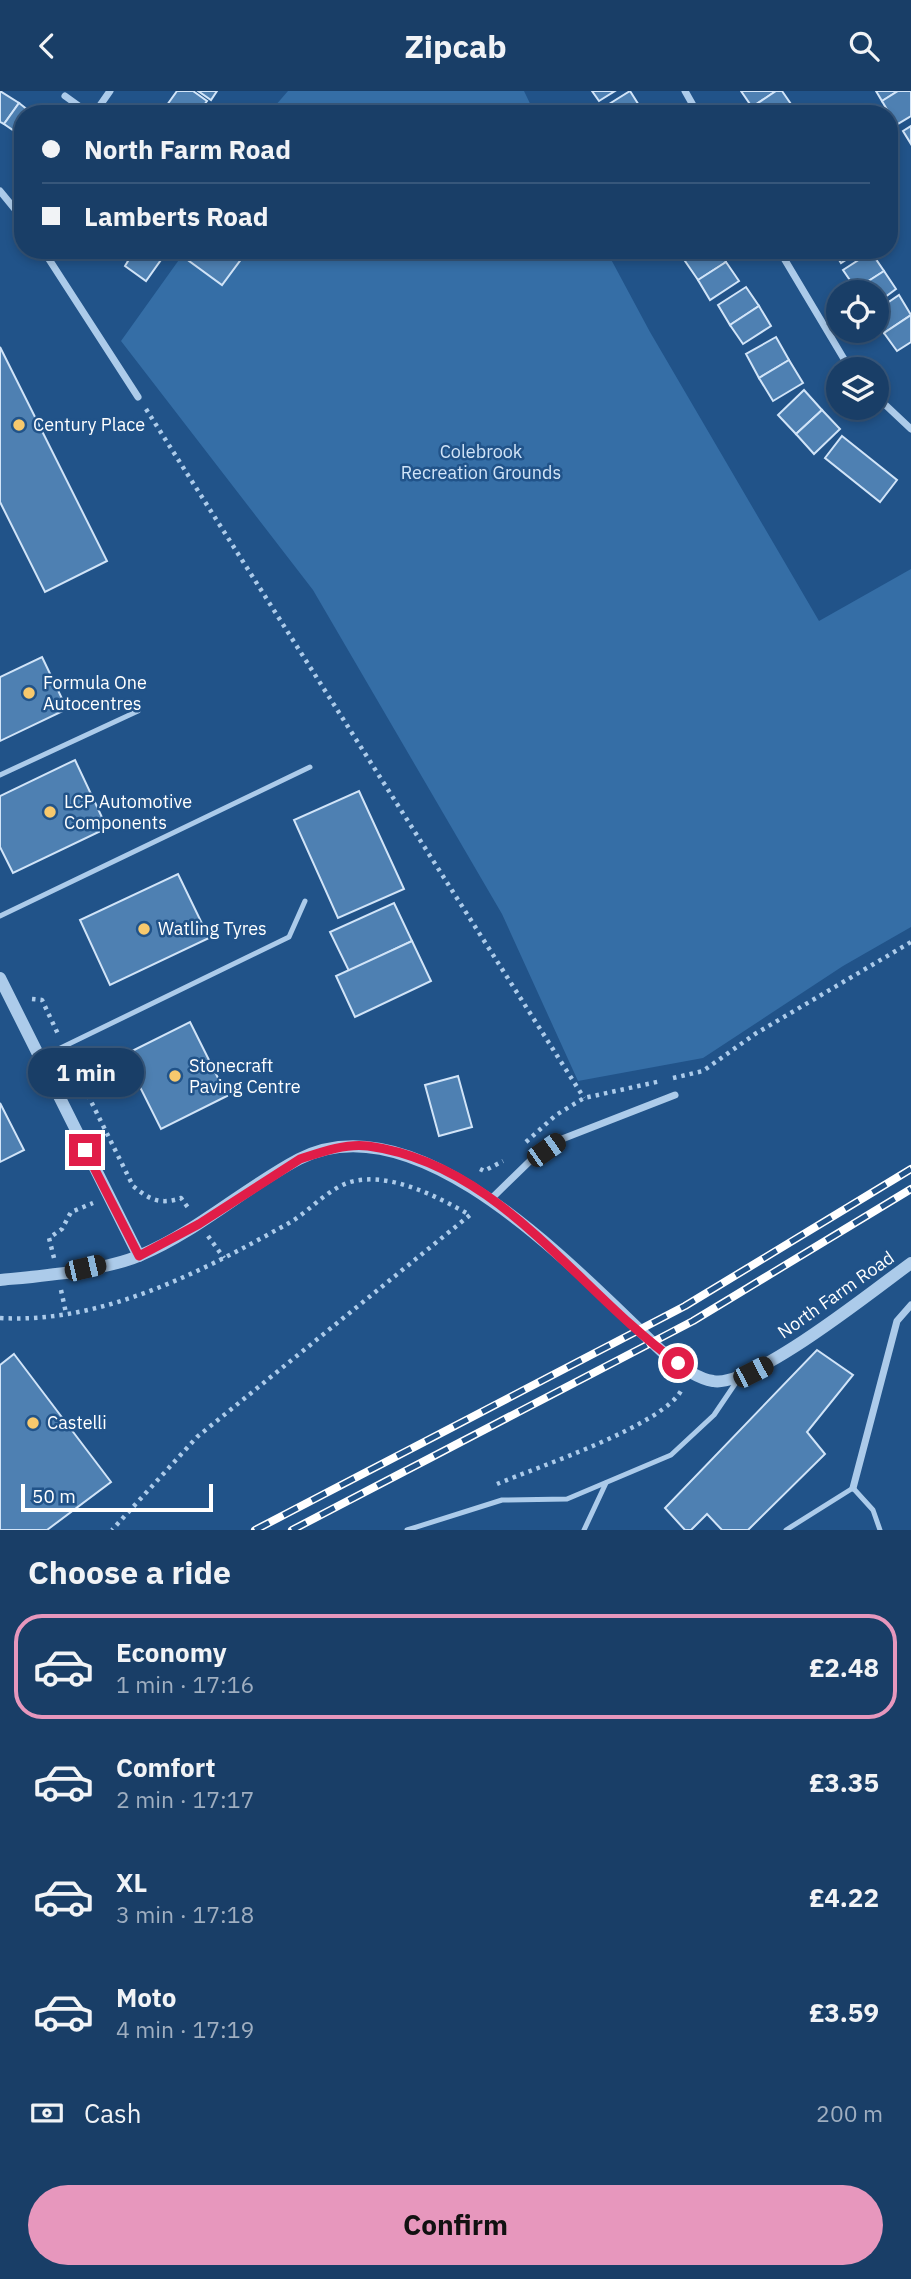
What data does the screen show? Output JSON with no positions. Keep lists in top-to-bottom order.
{
  "streets": {
    "street": ["North Farm Road"]
  },
  "parks": ["Colebrook Recreation Grounds"],
  "places": [
    "Century Place",
    "Formula One Autocentres",
    "LCP Automotive Components",
    "Watling Tyres",
    "Stonecraft Paving Centre",
    "Castelli"
  ],
  "scale_bar": "50 m",
  "page": {
    "header": "Zipcab",
    "banner": ["North Farm Road", "Lamberts Road"],
    "bubble": "1 min",
    "scale": "50 m",
    "heading": "Choose a ride",
    "list": [
      {
        "name": "Economy",
        "note": "1 min · 17:16",
        "value": "£2.48"
      },
      {
        "name": "Comfort",
        "note": "2 min · 17:17",
        "value": "£3.35"
      },
      {
        "name": "XL",
        "note": "3 min · 17:18",
        "value": "£4.22"
      },
      {
        "name": "Moto",
        "note": "4 min · 17:19",
        "value": "£3.59"
      }
    ],
    "pay": ["Cash", "200 m"],
    "buttons": "Confirm"
  }
}
